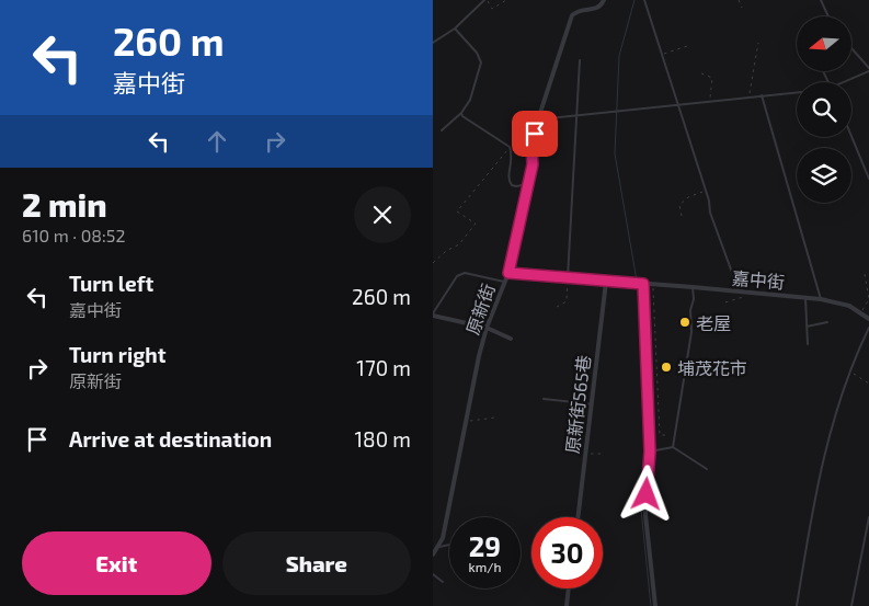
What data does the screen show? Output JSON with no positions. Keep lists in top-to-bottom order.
{
  "streets": {
    "street": ["嘉中街", "原新街", "原新街565巷"]
  },
  "crossings": [
    ["嘉中街", "原新街"],
    ["嘉中街", "原新街565巷"]
  ],
  "places": ["老屋", "埔茂花市"],
  "north": "left",
  "page": {
    "turn": ["260 m", "嘉中街"],
    "heading": ["2 min", "610 m · 08:52"],
    "list": [
      {
        "name": "Turn left",
        "note": "嘉中街",
        "value": "260 m"
      },
      {
        "name": "Turn right",
        "note": "原新街",
        "value": "170 m"
      },
      {
        "name": "Arrive at destination",
        "value": "180 m"
      }
    ],
    "speed": "29 km/h",
    "limit": "30",
    "buttons": ["Exit", "Share"]
  }
}
